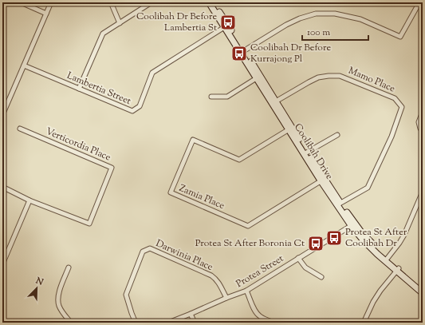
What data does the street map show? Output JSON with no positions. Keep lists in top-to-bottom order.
{
  "streets": {
    "main road": ["Coolibah Drive"],
    "street": [
      "Mamo Place",
      "Lambertia Street",
      "Verticordia Place",
      "Zamia Place",
      "Darwinia Place",
      "Protea Street"
    ]
  },
  "crossings": [
    ["Mamo Place", "Coolibah Drive"],
    ["Lambertia Street", "Coolibah Drive"],
    ["Coolibah Drive", "Zamia Place"],
    ["Coolibah Drive", "Protea Street"],
    ["Darwinia Place", "Protea Street"]
  ],
  "places": {
    "bus stop": [
      "Coolibah Dr Before Lambertia St",
      "Coolibah Dr Before Kurrajong Pl",
      "Protea St After Coolibah Dr",
      "Protea St After Boronia Ct"
    ]
  },
  "scale_bar": "100 m",
  "north": "top right"
}
